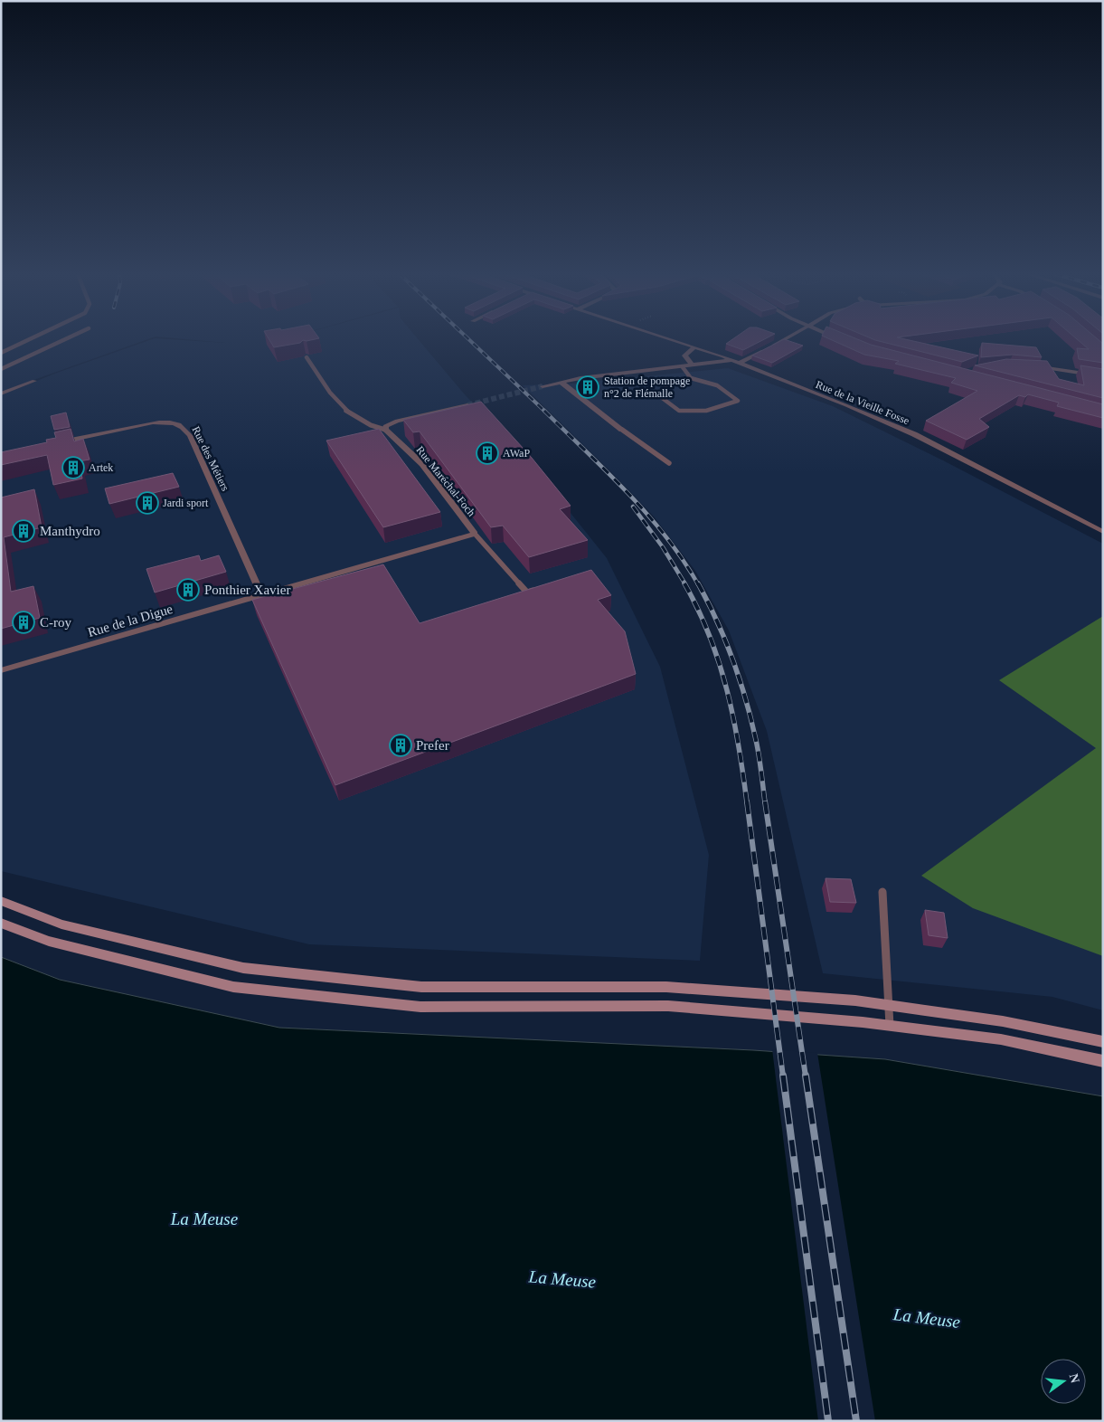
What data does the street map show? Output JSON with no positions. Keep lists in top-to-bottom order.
{
  "streets": {
    "street": [
      "Rue de la Vieille Fosse",
      "Rue des Métiers",
      "Rue Maréchal-Foch",
      "Rue de la Digue"
    ]
  },
  "crossings": [
    ["Rue des Métiers", "Rue de la Digue"],
    ["Rue Maréchal-Foch", "Rue de la Digue"]
  ],
  "water": ["La Meuse"],
  "places": {
    "building": [
      "Station de pompage n°2 de Flémalle",
      "AWaP",
      "Artek",
      "Jardi sport",
      "Manthydro",
      "Ponthier Xavier",
      "C-roy",
      "Prefer"
    ]
  },
  "north": "right"
}
